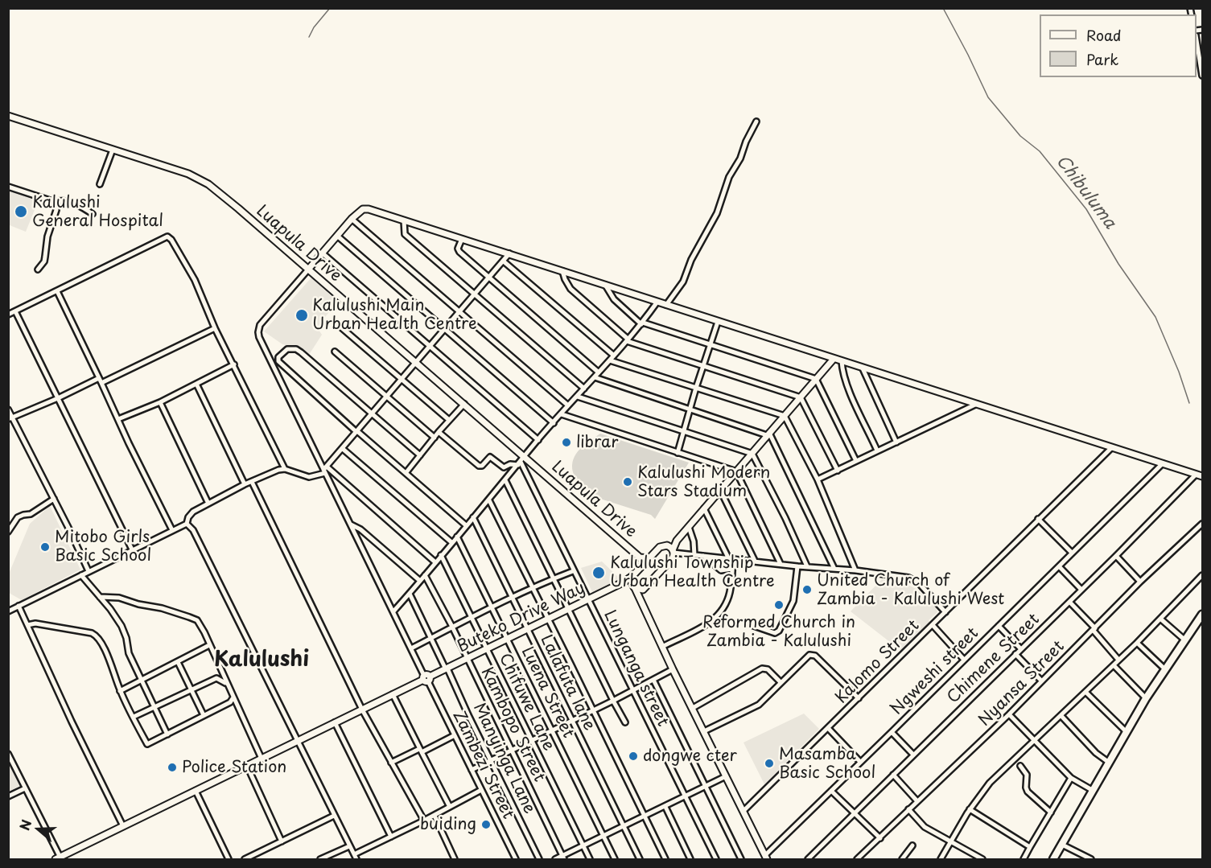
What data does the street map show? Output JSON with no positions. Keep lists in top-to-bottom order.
{
  "streets": {
    "street": [
      "Luapula Drive",
      "Buteko Drive Way",
      "Chimene Street",
      "Kalomo Street",
      "Lunganga street",
      "Ngweshi street",
      "Lalafuta lane",
      "Nyansa Street",
      "Luena Street",
      "Chifuwe Lane",
      "Kambopo Street",
      "Manyinga Lane",
      "Zambezi Street"
    ]
  },
  "crossings": [
    ["Luapula Drive", "Buteko Drive Way"],
    ["Luapula Drive", "Zambezi Street"],
    ["Buteko Drive Way", "Lunganga street"],
    ["Buteko Drive Way", "Lalafuta lane"],
    ["Buteko Drive Way", "Luena Street"],
    ["Buteko Drive Way", "Chifuwe Lane"],
    ["Buteko Drive Way", "Kambopo Street"],
    ["Buteko Drive Way", "Manyinga Lane"],
    ["Buteko Drive Way", "Zambezi Street"]
  ],
  "districts": ["Kalulushi"],
  "water": ["Chibuluma"],
  "places": [
    "Kalulushi General Hospital",
    "Kalulushi Main Urban Health Centre",
    "librar",
    "Kalulushi Modern Stars Stadium",
    "Mitobo Girls Basic School",
    "Kalulushi Township Urban Health Centre",
    "United Church of Zambia - Kalulushi West",
    "Reformed Church in Zambia - Kalulushi",
    "dongwe cter",
    "Masamba Basic School",
    "Police Station",
    "buiding"
  ],
  "legend": ["Road", "Park"],
  "north": "left"
}
